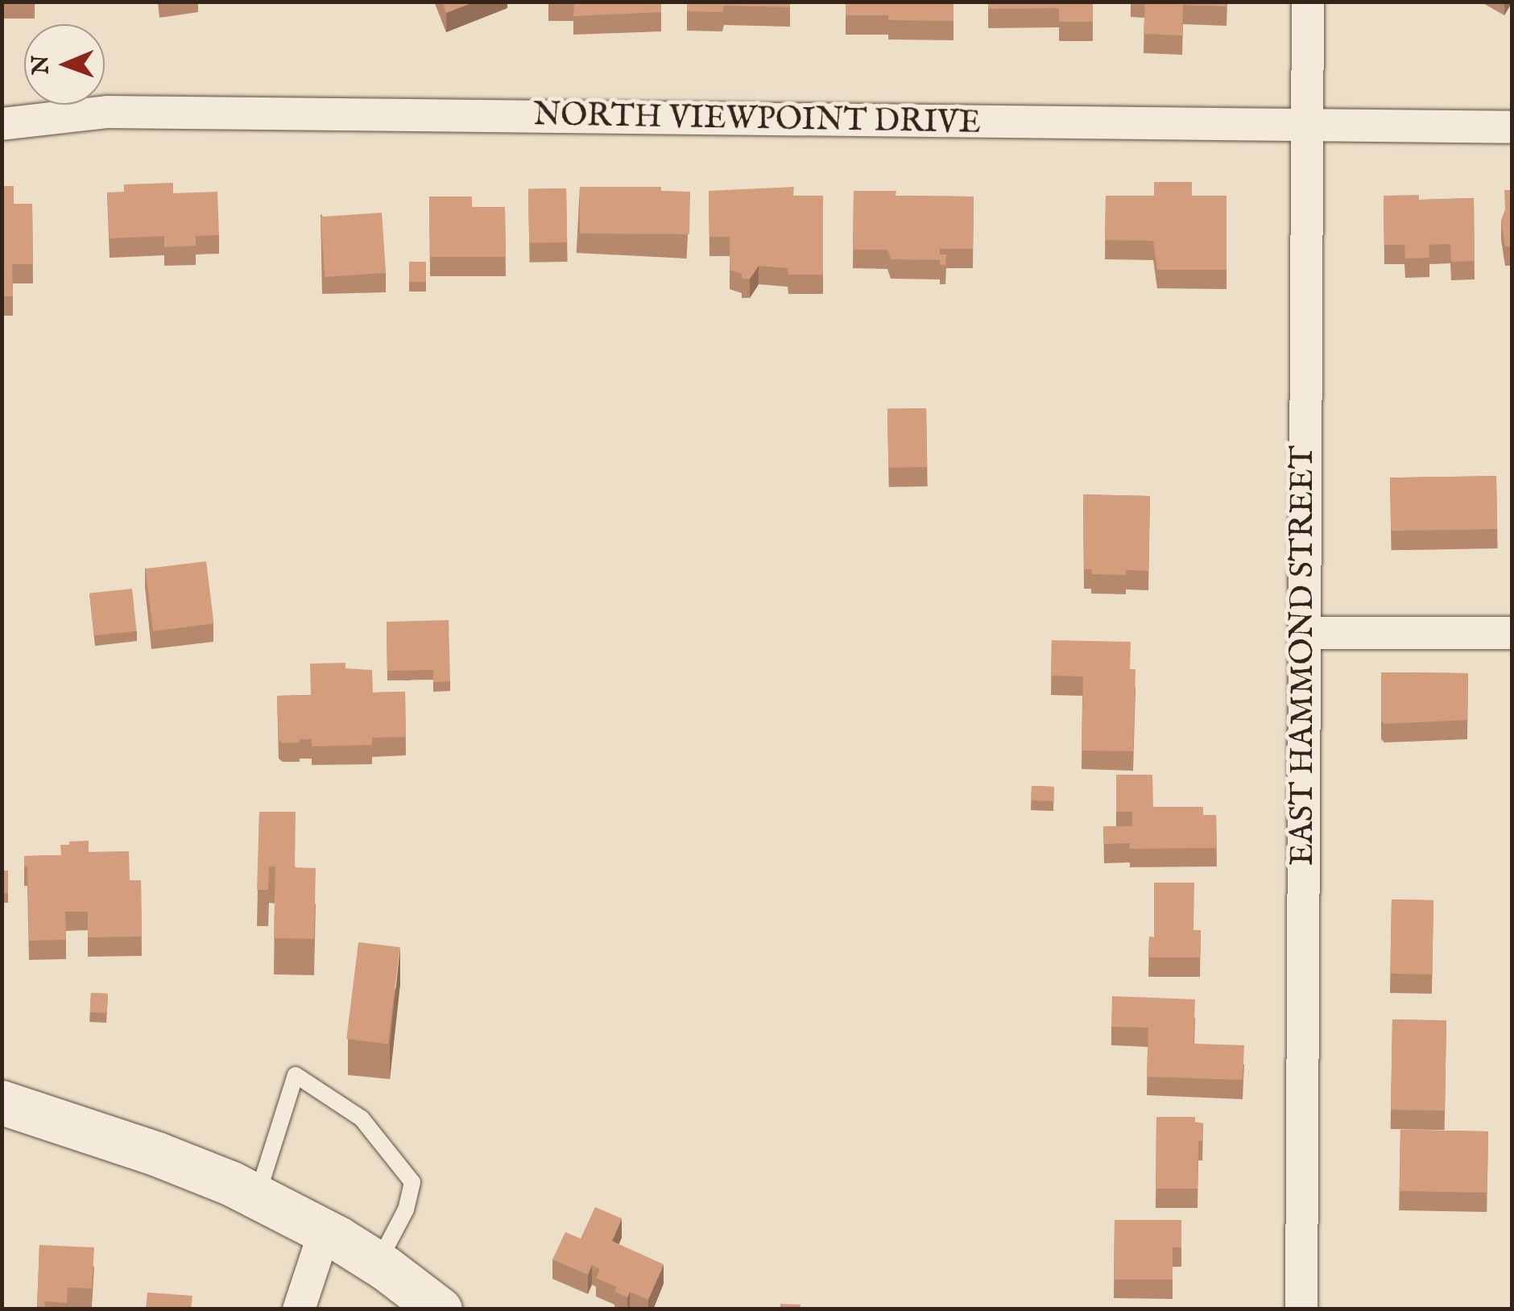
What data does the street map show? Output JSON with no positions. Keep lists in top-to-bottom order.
{
  "streets": {
    "street": ["NORTH VIEWPOINT DRIVE", "EAST HAMMOND STREET"]
  },
  "crossings": [
    ["NORTH VIEWPOINT DRIVE", "EAST HAMMOND STREET"]
  ],
  "north": "left"
}
